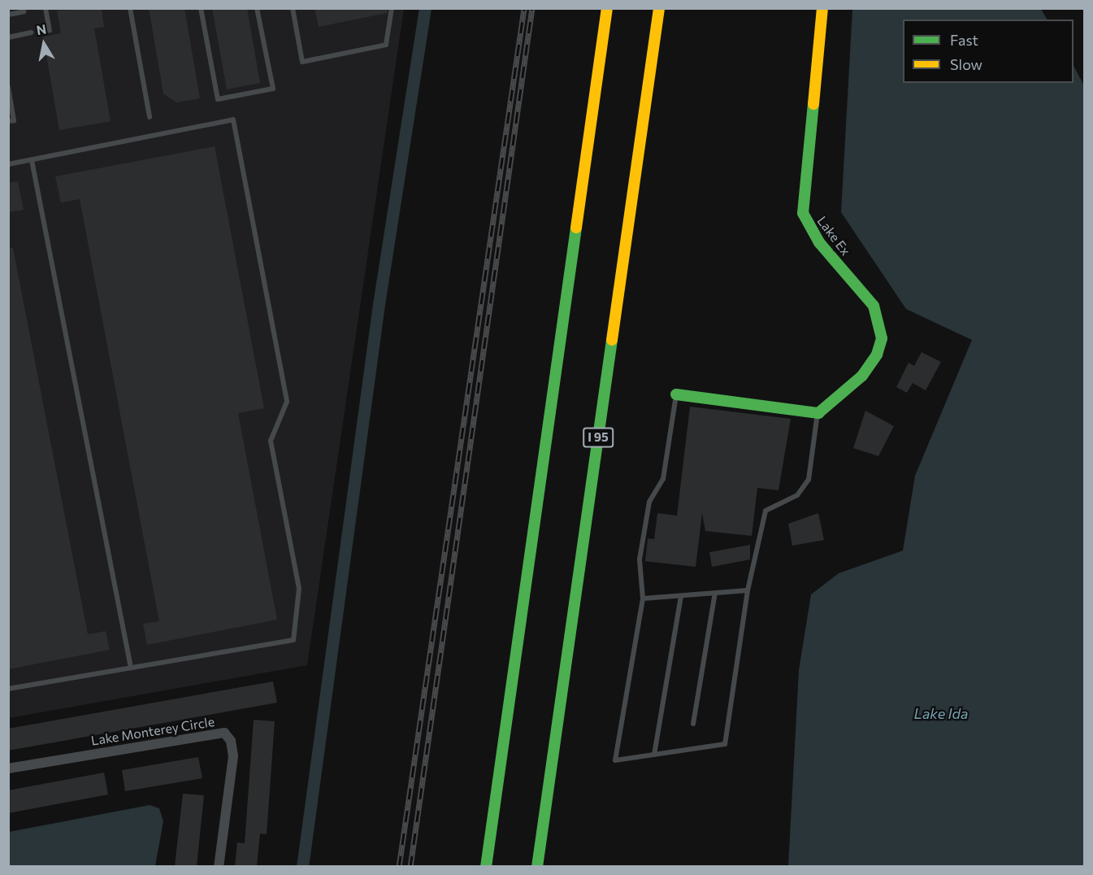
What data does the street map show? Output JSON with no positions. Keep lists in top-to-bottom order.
{
  "streets": {
    "main road": ["Lake Ex", "I 95"],
    "street": ["Lake Monterey Circle"]
  },
  "water": ["Lake Ida"],
  "legend": ["Fast", "Slow"],
  "north": "top"
}
